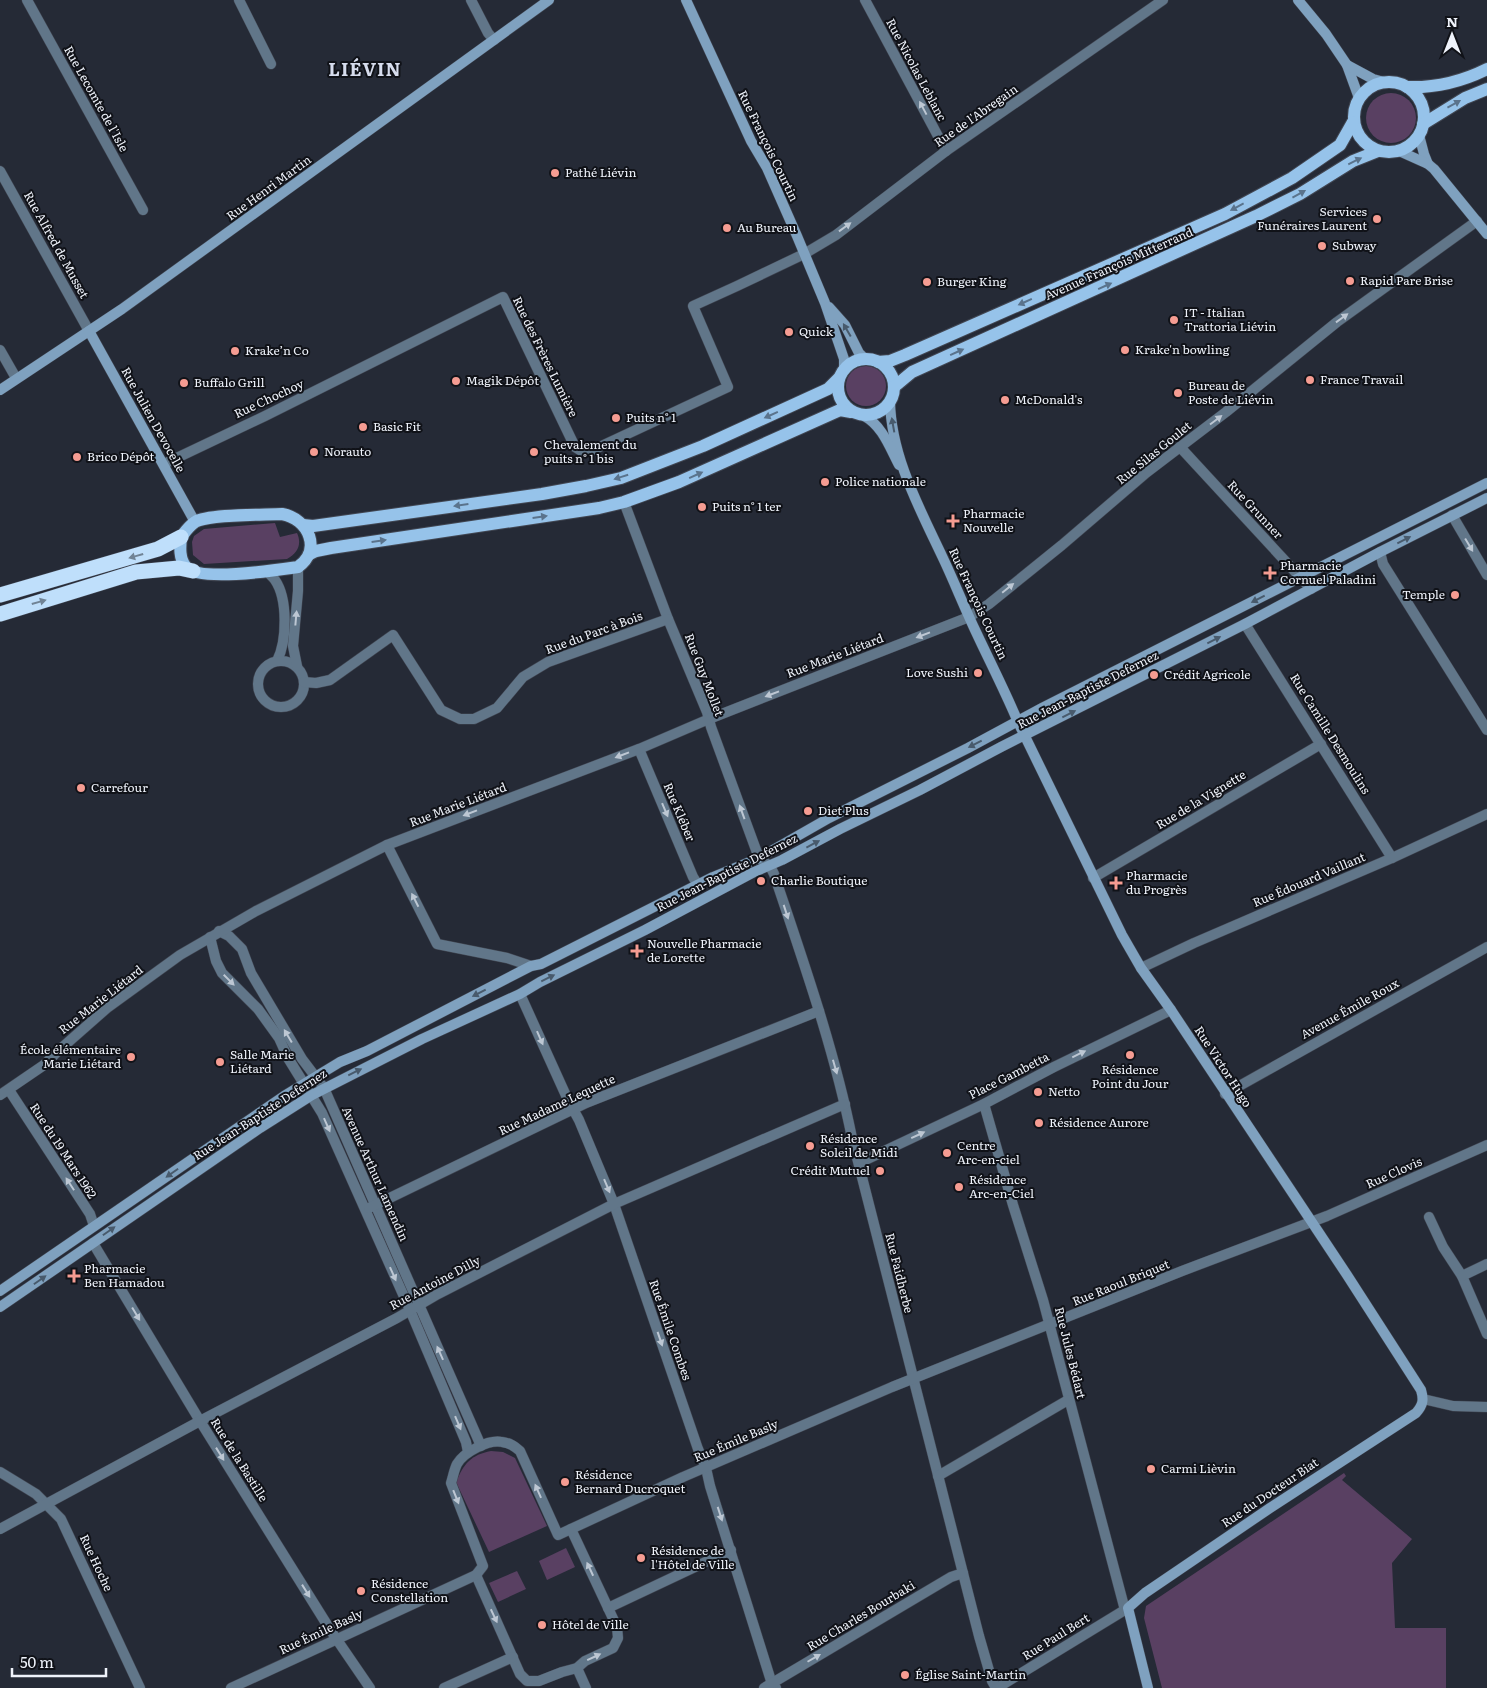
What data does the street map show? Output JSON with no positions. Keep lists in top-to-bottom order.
{
  "streets": {
    "main road": [
      "Rue François Courtin",
      "Rue Henri Martin",
      "Avenue François Mitterrand",
      "Rue Julien Devocelle",
      "Rue Jean-Baptiste Defernez",
      "Rue Victor Hugo",
      "Rue du Docteur Biat"
    ],
    "street": [
      "Rue Nicolas Leblanc",
      "Rue Lecomte de l'Isle",
      "Rue de l'Abregain",
      "Rue Alfred de Musset",
      "Rue des Frères Lumière",
      "Rue Chochoy",
      "Rue Silas Goulet",
      "Rue Grunner",
      "Rue du Parc à Bois",
      "Rue Marie Liétard",
      "Rue Guy Mollet",
      "Rue Camille Desmoulins",
      "Rue de la Vignette",
      "Rue Kléber",
      "Rue Édouard Vaillant",
      "Avenue Émile Roux",
      "Place Gambetta",
      "Rue Madame Lequette",
      "Rue du 19 Mars 1962",
      "Rue Clovis",
      "Avenue Arthur Lamendin",
      "Rue Faidherbe",
      "Rue Antoine Dilly",
      "Rue Raoul Briquet",
      "Rue Émile Combes",
      "Rue Jules Bédart",
      "Rue Émile Basly",
      "Rue de la Bastille",
      "Rue Hoche",
      "Rue Charles Bourbaki",
      "Rue Paul Bert"
    ]
  },
  "crossings": [
    ["Rue Nicolas Leblanc", "Rue de l'Abregain"],
    ["Rue de l'Abregain", "Rue François Courtin"],
    ["Rue de l'Abregain", "Rue des Frères Lumière"],
    ["Rue François Courtin", "Rue des Frères Lumière"],
    ["Rue François Courtin", "Rue Silas Goulet"],
    ["Rue François Courtin", "Rue Marie Liétard"],
    ["Rue François Courtin", "Rue Jean-Baptiste Defernez"],
    ["Rue François Courtin", "Rue Victor Hugo"],
    ["Rue Henri Martin", "Rue Alfred de Musset"],
    ["Rue Henri Martin", "Rue Julien Devocelle"],
    ["Rue Alfred de Musset", "Rue Julien Devocelle"],
    ["Rue des Frères Lumière", "Rue Chochoy"],
    ["Rue Chochoy", "Rue Julien Devocelle"],
    ["Rue Silas Goulet", "Rue Grunner"],
    ["Rue Silas Goulet", "Rue Marie Liétard"],
    ["Rue Grunner", "Rue Jean-Baptiste Defernez"],
    ["Rue du Parc à Bois", "Rue Guy Mollet"],
    ["Rue Marie Liétard", "Rue Guy Mollet"],
    ["Rue Marie Liétard", "Rue Kléber"],
    ["Rue Marie Liétard", "Rue du 19 Mars 1962"],
    ["Rue Marie Liétard", "Avenue Arthur Lamendin"],
    ["Rue Guy Mollet", "Rue Jean-Baptiste Defernez"],
    ["Rue Jean-Baptiste Defernez", "Rue Camille Desmoulins"],
    ["Rue Jean-Baptiste Defernez", "Rue Kléber"],
    ["Rue Jean-Baptiste Defernez", "Rue Victor Hugo"],
    ["Rue Jean-Baptiste Defernez", "Rue du 19 Mars 1962"],
    ["Rue Jean-Baptiste Defernez", "Avenue Arthur Lamendin"],
    ["Rue Jean-Baptiste Defernez", "Rue Faidherbe"],
    ["Rue Jean-Baptiste Defernez", "Rue Émile Combes"],
    ["Rue Jean-Baptiste Defernez", "Rue de la Bastille"],
    ["Rue Camille Desmoulins", "Rue de la Vignette"],
    ["Rue Camille Desmoulins", "Rue Édouard Vaillant"],
    ["Rue de la Vignette", "Rue Victor Hugo"],
    ["Rue Édouard Vaillant", "Rue Victor Hugo"],
    ["Avenue Émile Roux", "Rue Victor Hugo"],
    ["Rue Victor Hugo", "Place Gambetta"],
    ["Rue Victor Hugo", "Rue Clovis"],
    ["Rue Victor Hugo", "Rue Raoul Briquet"],
    ["Rue Victor Hugo", "Rue du Docteur Biat"],
    ["Place Gambetta", "Rue Faidherbe"],
    ["Place Gambetta", "Rue Jules Bédart"],
    ["Rue Madame Lequette", "Avenue Arthur Lamendin"],
    ["Rue Madame Lequette", "Rue Faidherbe"],
    ["Rue Madame Lequette", "Rue Émile Combes"],
    ["Rue Clovis", "Rue Raoul Briquet"],
    ["Avenue Arthur Lamendin", "Rue Antoine Dilly"],
    ["Rue Faidherbe", "Rue Antoine Dilly"],
    ["Rue Faidherbe", "Rue Raoul Briquet"],
    ["Rue Faidherbe", "Rue Émile Basly"],
    ["Rue Faidherbe", "Rue Charles Bourbaki"],
    ["Rue Faidherbe", "Rue Paul Bert"],
    ["Rue Antoine Dilly", "Rue Émile Combes"],
    ["Rue Antoine Dilly", "Rue de la Bastille"],
    ["Rue Antoine Dilly", "Rue Hoche"],
    ["Rue Raoul Briquet", "Rue Jules Bédart"],
    ["Rue Raoul Briquet", "Rue Émile Basly"],
    ["Rue Émile Combes", "Rue Émile Basly"],
    ["Rue Émile Combes", "Rue Charles Bourbaki"],
    ["Rue Jules Bédart", "Rue du Docteur Biat"],
    ["Rue Jules Bédart", "Rue Paul Bert"],
    ["Rue Émile Basly", "Rue de la Bastille"],
    ["Rue du Docteur Biat", "Rue Paul Bert"]
  ],
  "one_way": [
    "Rue Nicolas Leblanc",
    "Rue de l'Abregain",
    "Rue Silas Goulet",
    "Rue Marie Liétard",
    "Rue Guy Mollet",
    "Rue Kléber",
    "Place Gambetta",
    "Rue du 19 Mars 1962",
    "Rue Émile Combes",
    "Rue de la Bastille",
    "Rue Charles Bourbaki"
  ],
  "districts": ["LIÉVIN"],
  "places": {
    "other": [
      "Pathé Liévin",
      "Services Funéraires Laurent",
      "Au Bureau",
      "Subway",
      "Rapid Pare Brise",
      "Burger King",
      "IT - Italian Trattoria Liévin",
      "Quick",
      "Krake'n bowling",
      "Krake’n Co",
      "France Travail",
      "Magik Dépôt",
      "Buffalo Grill",
      "Bureau de Poste de Liévin",
      "McDonald's",
      "Puits n° 1",
      "Basic Fit",
      "Norauto",
      "Chevalement du puits n° 1 bis",
      "Brico Dépôt",
      "Police nationale",
      "Puits n° 1 ter",
      "Temple",
      "Love Sushi",
      "Crédit Agricole",
      "Carrefour",
      "Diet Plus",
      "Charlie Boutique",
      "Résidence Point du Jour",
      "École élémentaire Marie Liétard",
      "Salle Marie Liétard",
      "Netto",
      "Résidence Aurore",
      "Résidence Soleil de Midi",
      "Centre Arc-en-ciel",
      "Crédit Mutuel",
      "Résidence Arc-en-Ciel",
      "Carmi Lièvin",
      "Résidence Bernard Ducroquet",
      "Résidence de l'Hôtel de Ville",
      "Résidence Constellation",
      "Hôtel de Ville",
      "Église Saint-Martin"
    ],
    "health": [
      "Pharmacie Nouvelle",
      "Pharmacie Cornuel Paladini",
      "Pharmacie du Progrès",
      "Nouvelle Pharmacie de Lorette",
      "Pharmacie Ben Hamadou"
    ]
  },
  "scale_bar": "50 m",
  "north": "top"
}
